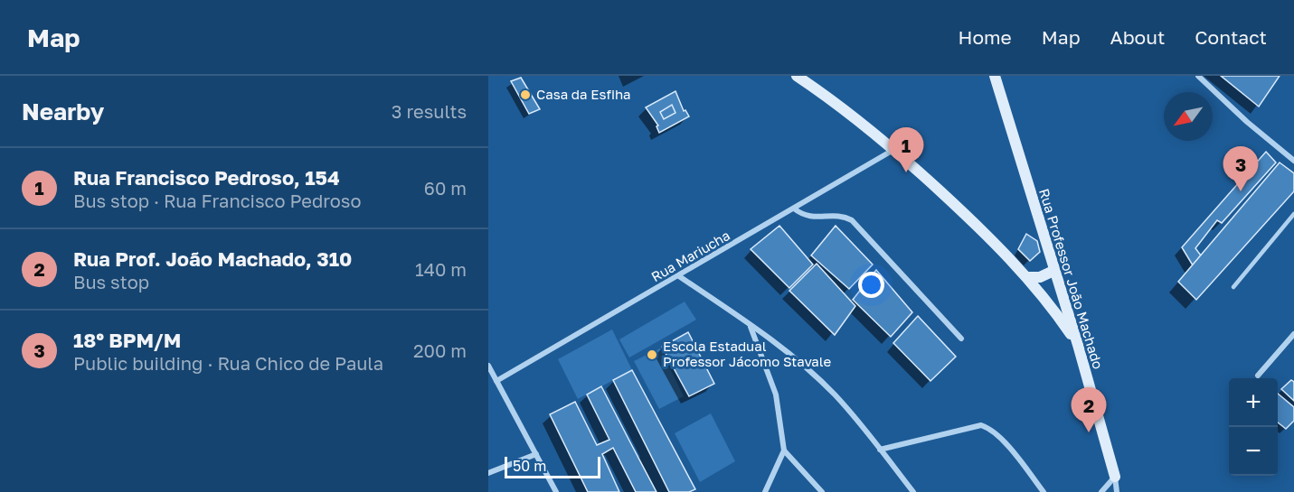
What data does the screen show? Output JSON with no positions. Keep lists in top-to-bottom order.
{
  "streets": {
    "street": ["Rua Mariucha", "Rua Professor João Machado"]
  },
  "places": ["Casa da Esfiha", "Escola Estadual Professor Jácomo Stavale"],
  "scale_bar": "50 m",
  "north": "bottom left",
  "page": {
    "header": "Map",
    "nav": [
      "Home",
      "Map",
      "About",
      "Contact"
    ],
    "heading": ["Nearby", "3 results"],
    "pins": ["1", "3", "2"],
    "list": [
      {
        "mark": "1",
        "name": "Rua Francisco Pedroso, 154",
        "note": "Bus stop · Rua Francisco Pedroso",
        "value": "60 m"
      },
      {
        "mark": "2",
        "name": "Rua Prof. João Machado, 310",
        "note": "Bus stop",
        "value": "140 m"
      },
      {
        "mark": "3",
        "name": "18º BPM/M",
        "note": "Public building · Rua Chico de Paula",
        "value": "200 m"
      }
    ],
    "map_buttons": ["+", "−"],
    "scale": "50 m"
  }
}
